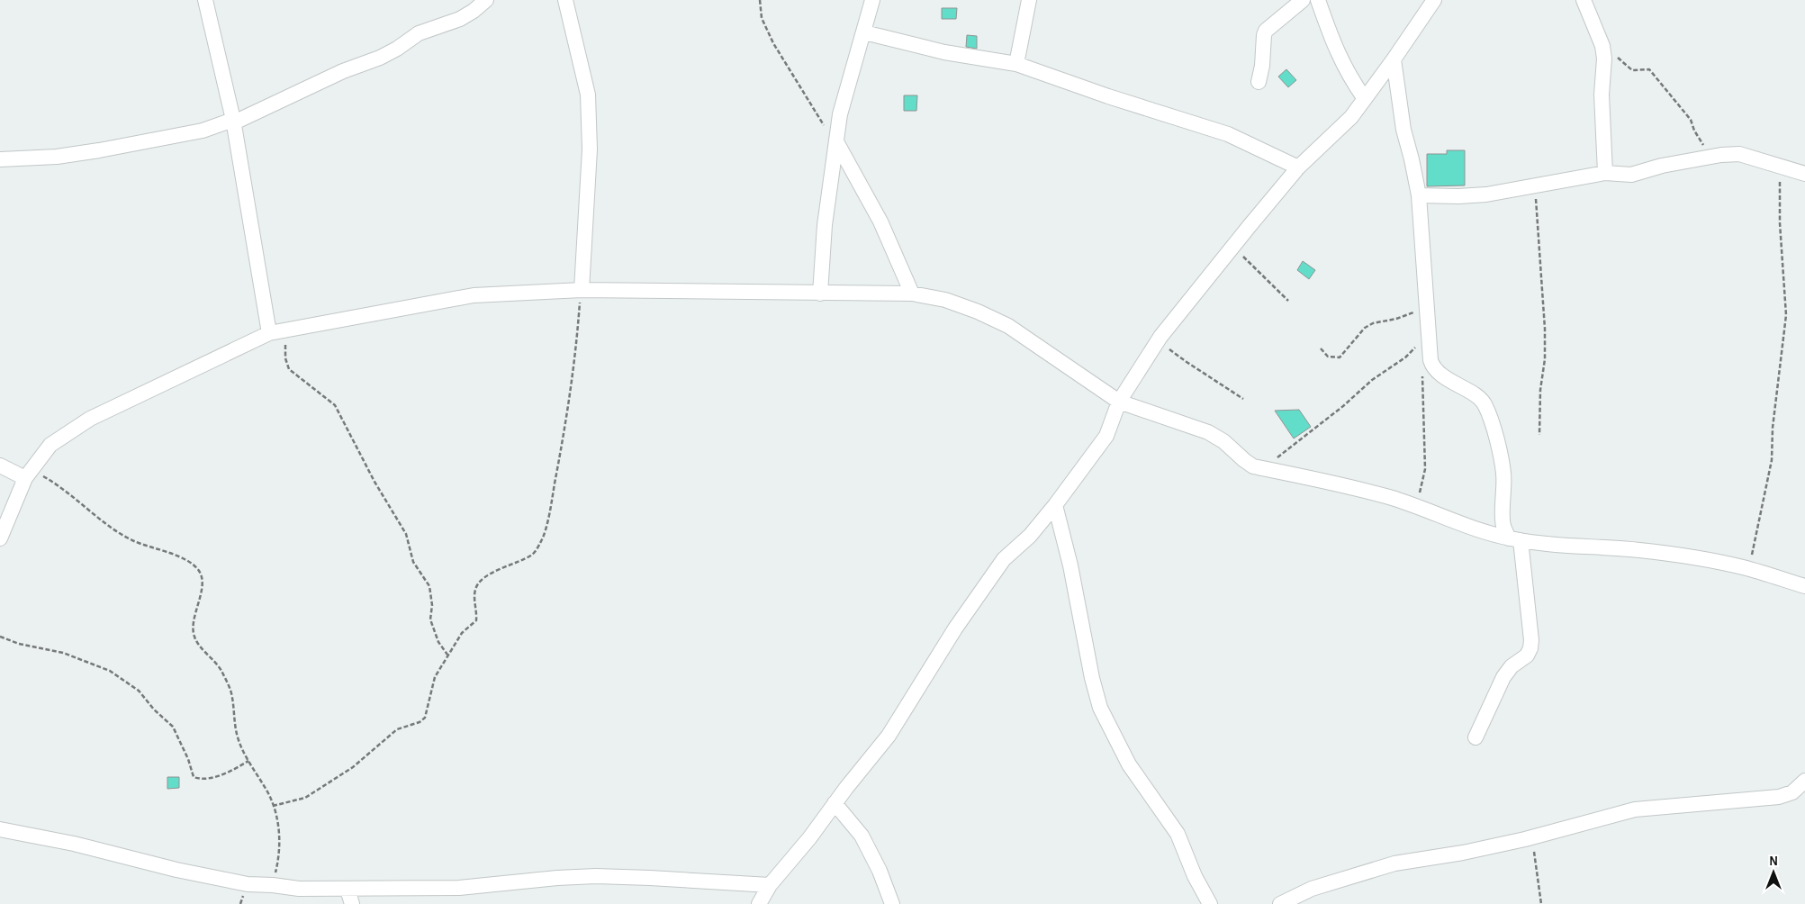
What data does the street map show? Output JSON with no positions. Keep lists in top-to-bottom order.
{
  "north": "top"
}
